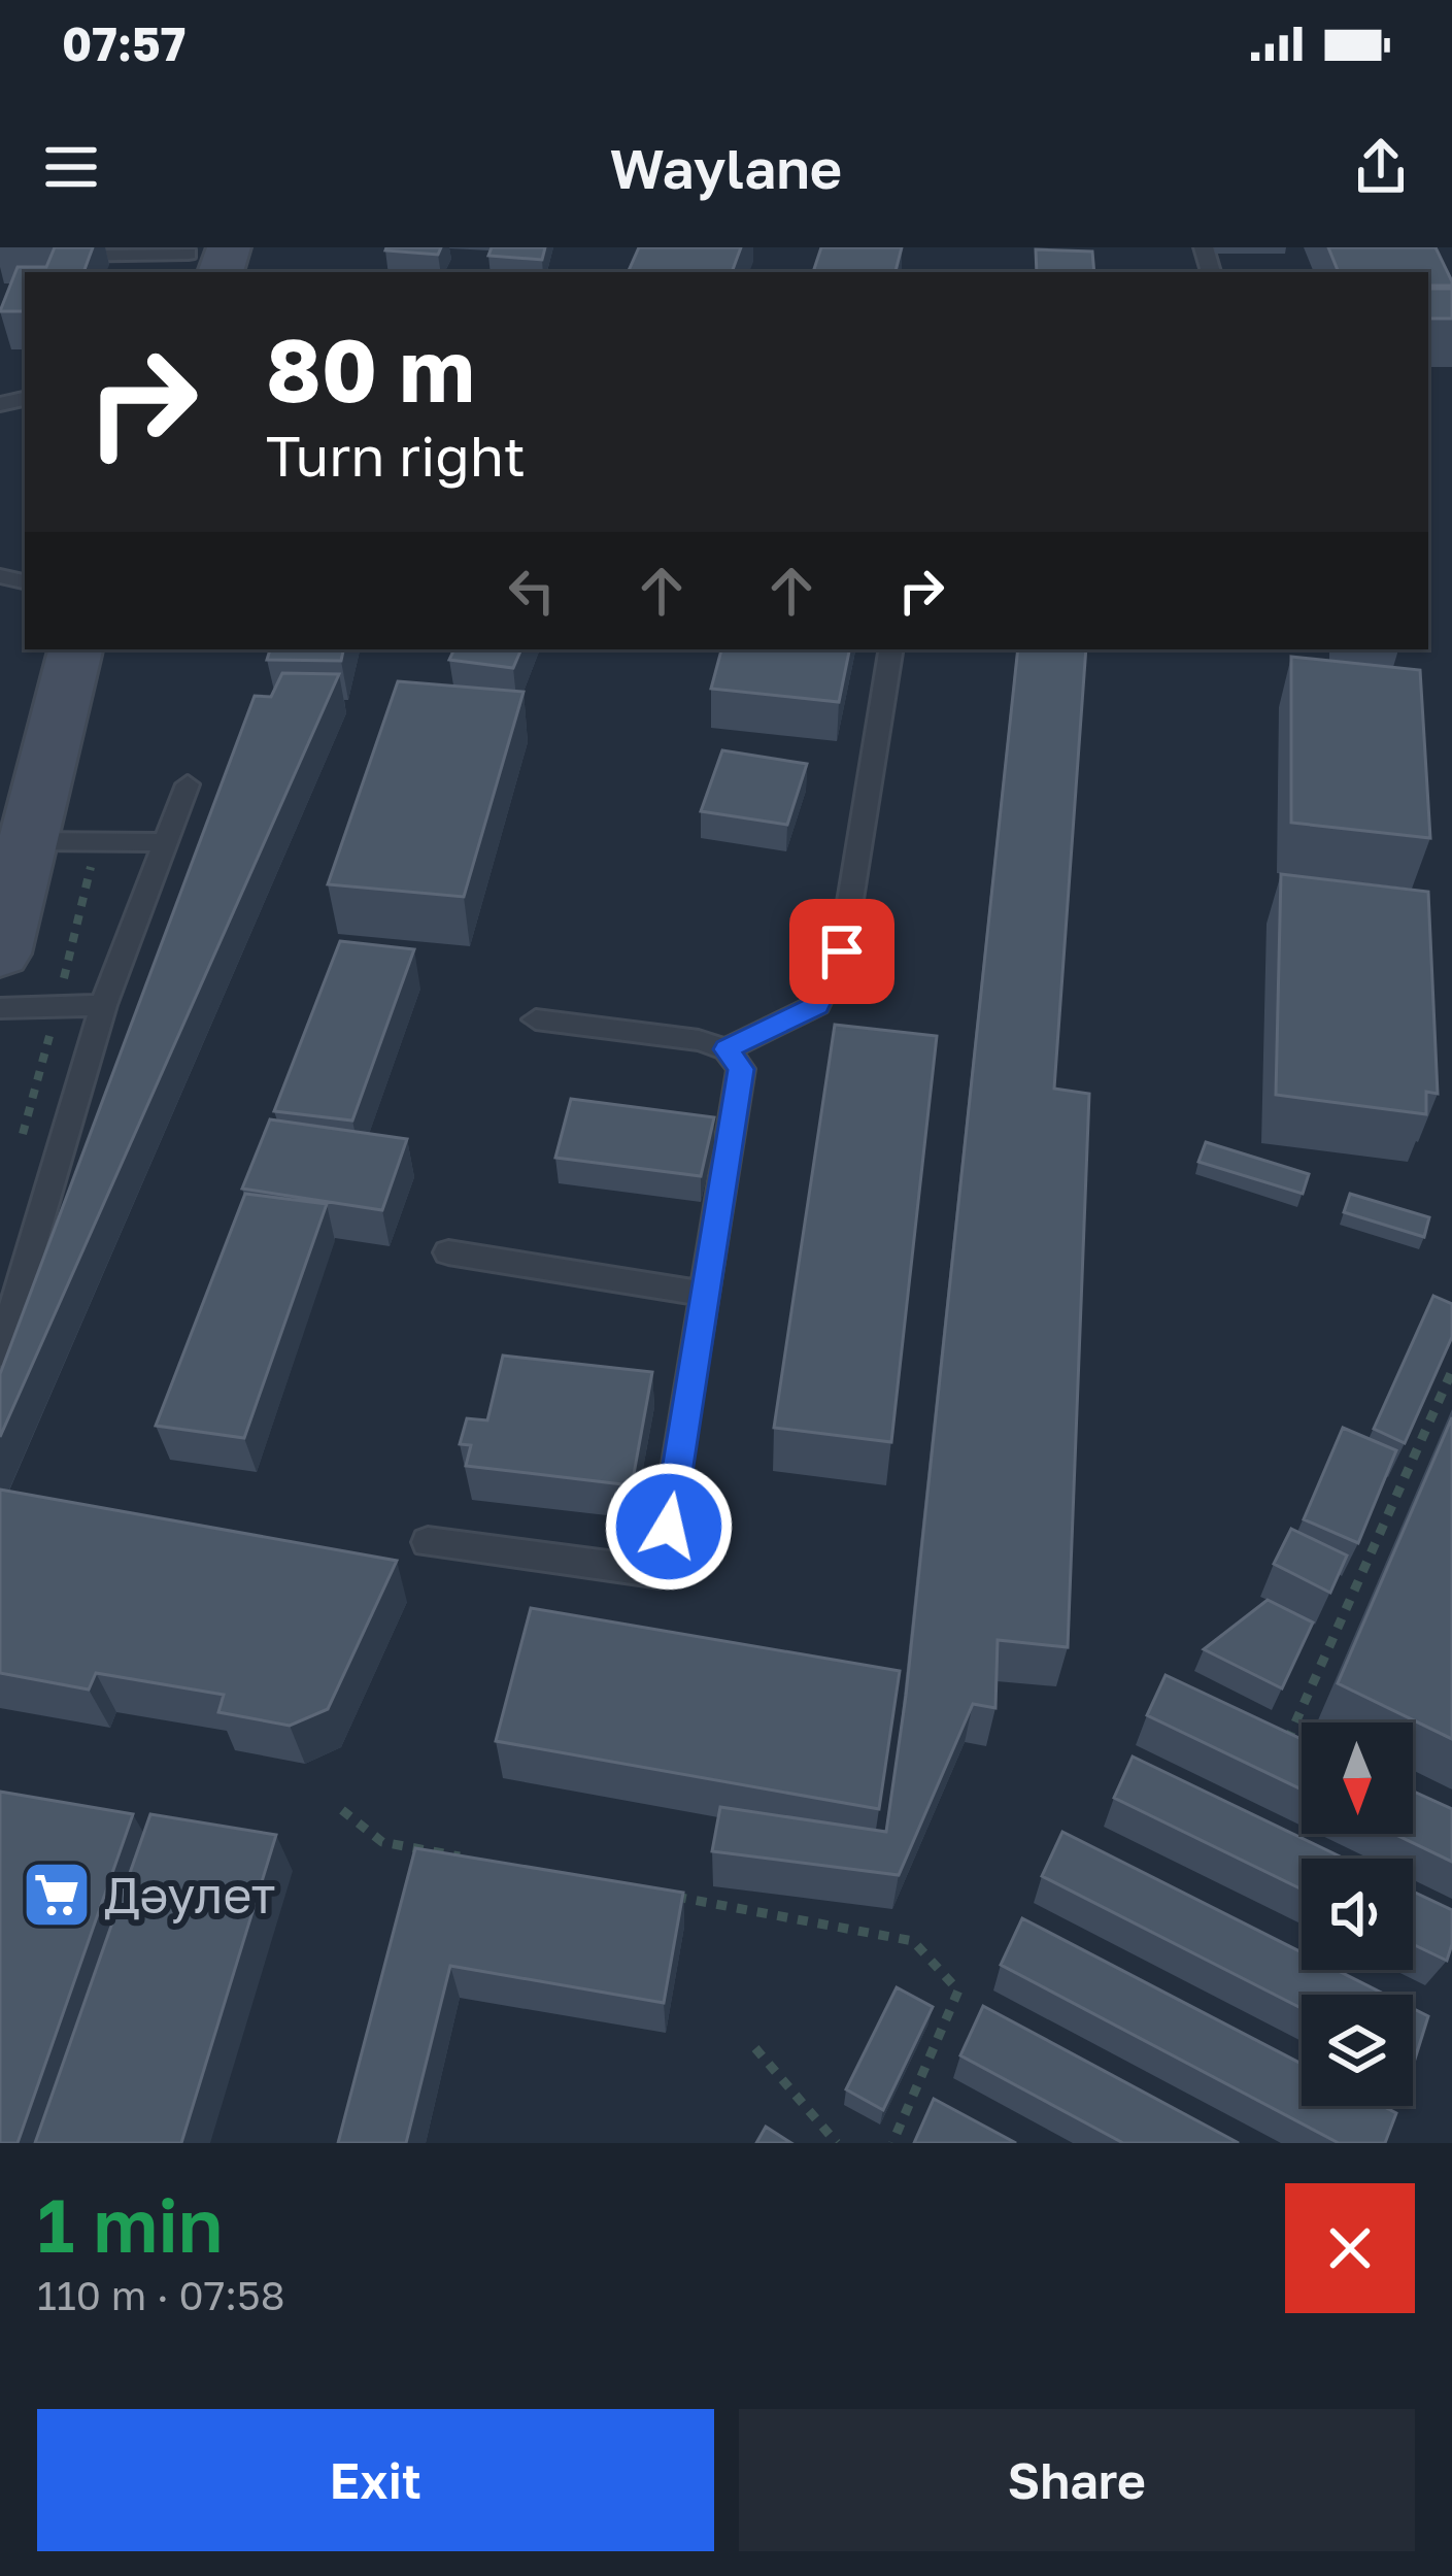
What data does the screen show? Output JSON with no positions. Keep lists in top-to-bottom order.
{
  "places": {
    "supermarket": ["Дәулет"]
  },
  "north": "bottom",
  "page": {
    "status": "07:57",
    "header": "Waylane",
    "turn": ["80 m", "Turn right"],
    "heading": ["1 min", "110 m · 07:58"],
    "buttons": ["Exit", "Share"]
  }
}
